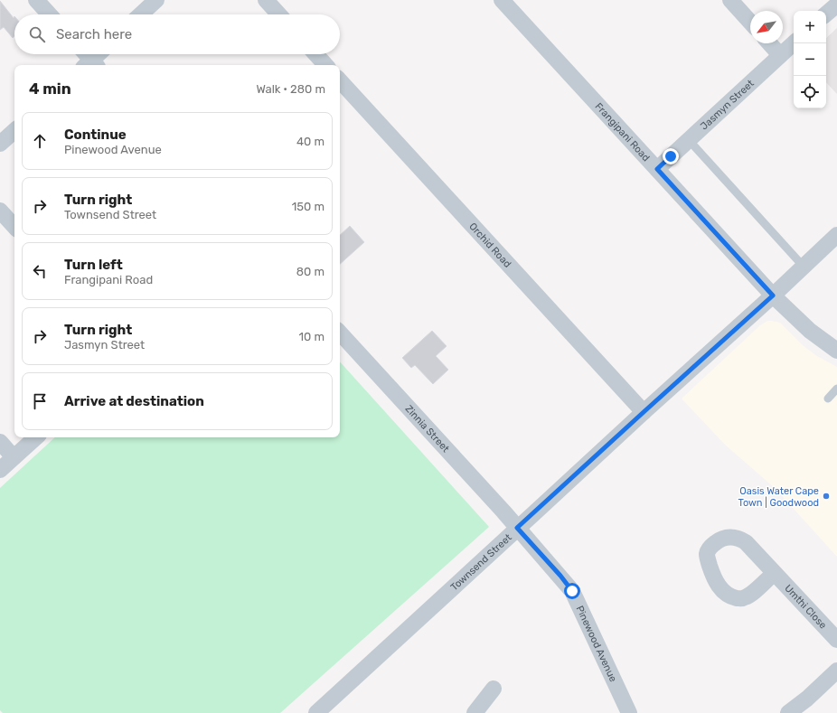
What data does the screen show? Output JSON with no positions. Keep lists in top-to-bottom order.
{
  "streets": {
    "street": [
      "Jasmyn Street",
      "Frangipani Road",
      "Orchid Road",
      "Zinnia Street",
      "Townsend Street",
      "Umthi Close",
      "Pinewood Avenue"
    ]
  },
  "crossings": [
    ["Jasmyn Street", "Frangipani Road"],
    ["Frangipani Road", "Townsend Street"],
    ["Orchid Road", "Townsend Street"],
    ["Zinnia Street", "Townsend Street"],
    ["Zinnia Street", "Pinewood Avenue"],
    ["Townsend Street", "Pinewood Avenue"]
  ],
  "places": ["Oasis Water Cape Town | Goodwood"],
  "north": "bottom left",
  "page": {
    "map_buttons": ["+", "−"],
    "search": "Search here",
    "heading": ["4 min", "Walk · 280 m"],
    "list": [
      ["Continue", "Pinewood Avenue", "40 m"],
      ["Turn right", "Townsend Street", "150 m"],
      ["Turn left", "Frangipani Road", "80 m"],
      ["Turn right", "Jasmyn Street", "10 m"],
      "Arrive at destination"
    ]
  }
}
